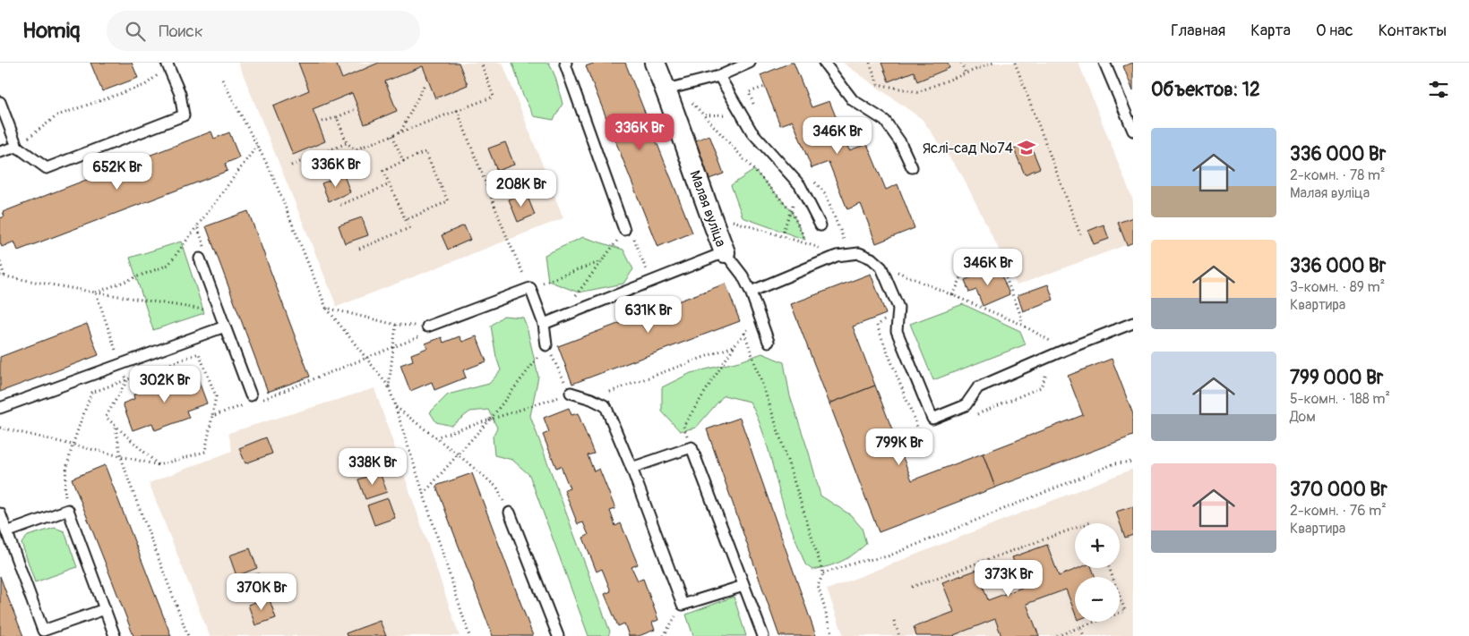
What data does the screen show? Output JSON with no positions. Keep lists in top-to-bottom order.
{
  "streets": {
    "street": ["Малая вуліца"]
  },
  "places": {
    "school or university": ["Яслі-сад №74"]
  },
  "page": {
    "header": "Homiq",
    "search": "Поиск",
    "nav": [
      "Главная",
      "Карта",
      "О нас",
      "Контакты"
    ],
    "heading": "Объектов: 12",
    "price": [
      "336K Br",
      "346K Br",
      "336K Br",
      "652K Br",
      "208K Br",
      "346K Br",
      "631K Br",
      "302K Br",
      "799K Br",
      "338K Br",
      "373K Br",
      "370K Br"
    ],
    "list": [
      {
        "name": "336 000 Br",
        "note": "2-комн. · 78 m² · Малая вуліца"
      },
      {
        "name": "336 000 Br",
        "note": "3-комн. · 89 m² · Квартира"
      },
      {
        "name": "799 000 Br",
        "note": "5-комн. · 188 m² · Дом"
      },
      {
        "name": "370 000 Br",
        "note": "2-комн. · 76 m² · Квартира"
      }
    ],
    "map_buttons": ["+", "−"]
  }
}
